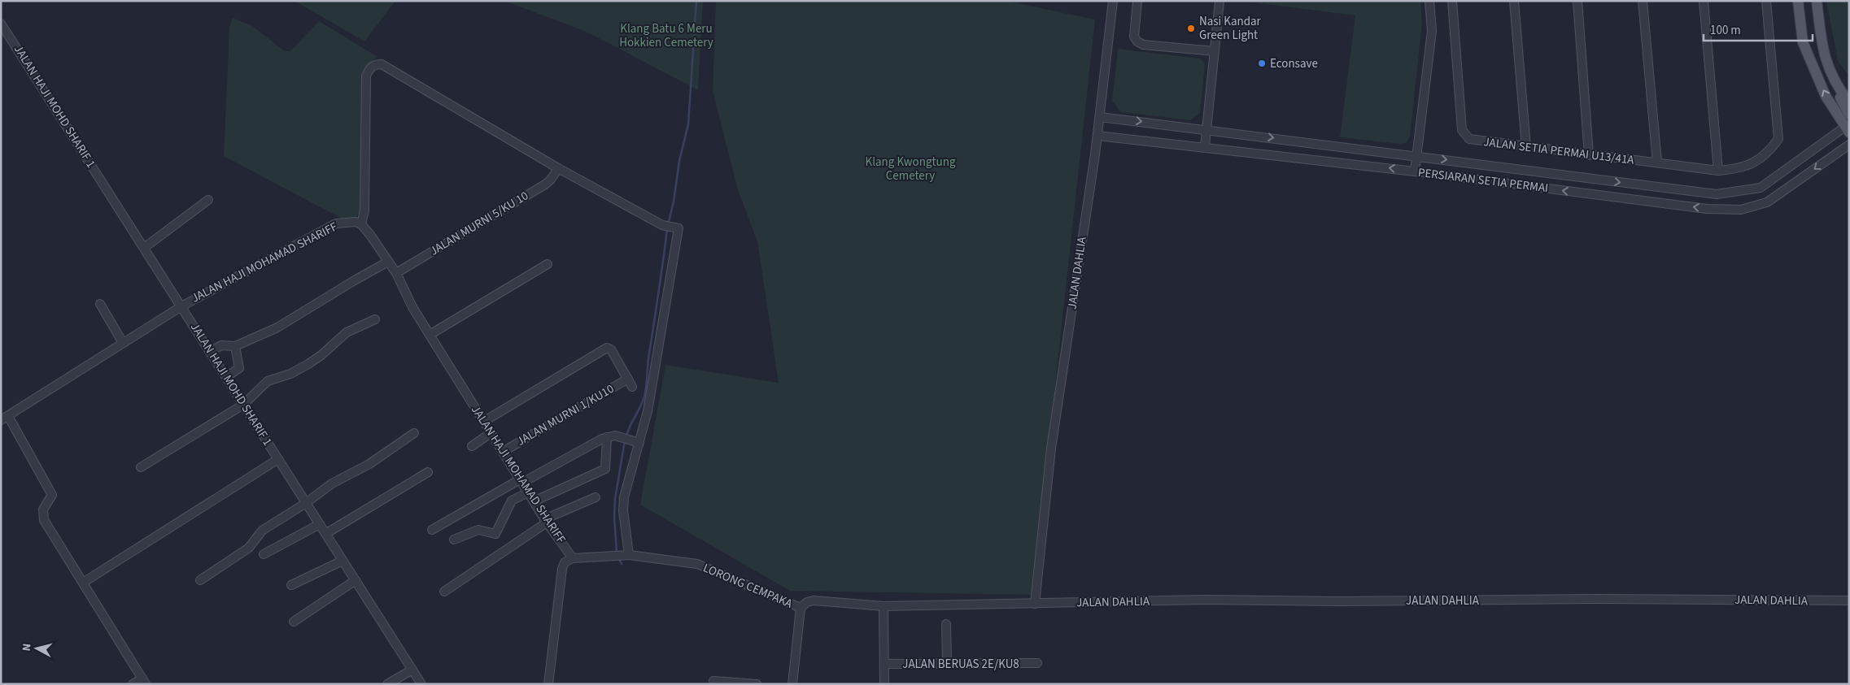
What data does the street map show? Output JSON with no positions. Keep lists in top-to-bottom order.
{
  "streets": {
    "street": [
      "JALAN HAJI MOHD SHARIF 1",
      "JALAN SETIA PERMAI U13/41A",
      "PERSIARAN SETIA PERMAI",
      "JALAN MURNI 5/KU 10",
      "JALAN HAJI MOHAMAD SHARIFF",
      "JALAN DAHLIA",
      "JALAN MURNI 1/KU10",
      "LORONG CEMPAKA",
      "JALAN BERUAS 2E/KU8"
    ]
  },
  "crossings": [
    ["JALAN HAJI MOHD SHARIF 1", "JALAN HAJI MOHAMAD SHARIFF"],
    ["PERSIARAN SETIA PERMAI", "JALAN DAHLIA"],
    ["JALAN MURNI 5/KU 10", "JALAN HAJI MOHAMAD SHARIFF"],
    ["JALAN HAJI MOHAMAD SHARIFF", "JALAN MURNI 1/KU10"],
    ["JALAN HAJI MOHAMAD SHARIFF", "LORONG CEMPAKA"],
    ["JALAN DAHLIA", "LORONG CEMPAKA"]
  ],
  "parks": ["Klang Batu 6 Meru Hokkien Cemetery", "Klang Kwongtung Cemetery"],
  "places": ["Nasi Kandar Green Light", "Econsave"],
  "scale_bar": "100 m",
  "north": "left"
}
